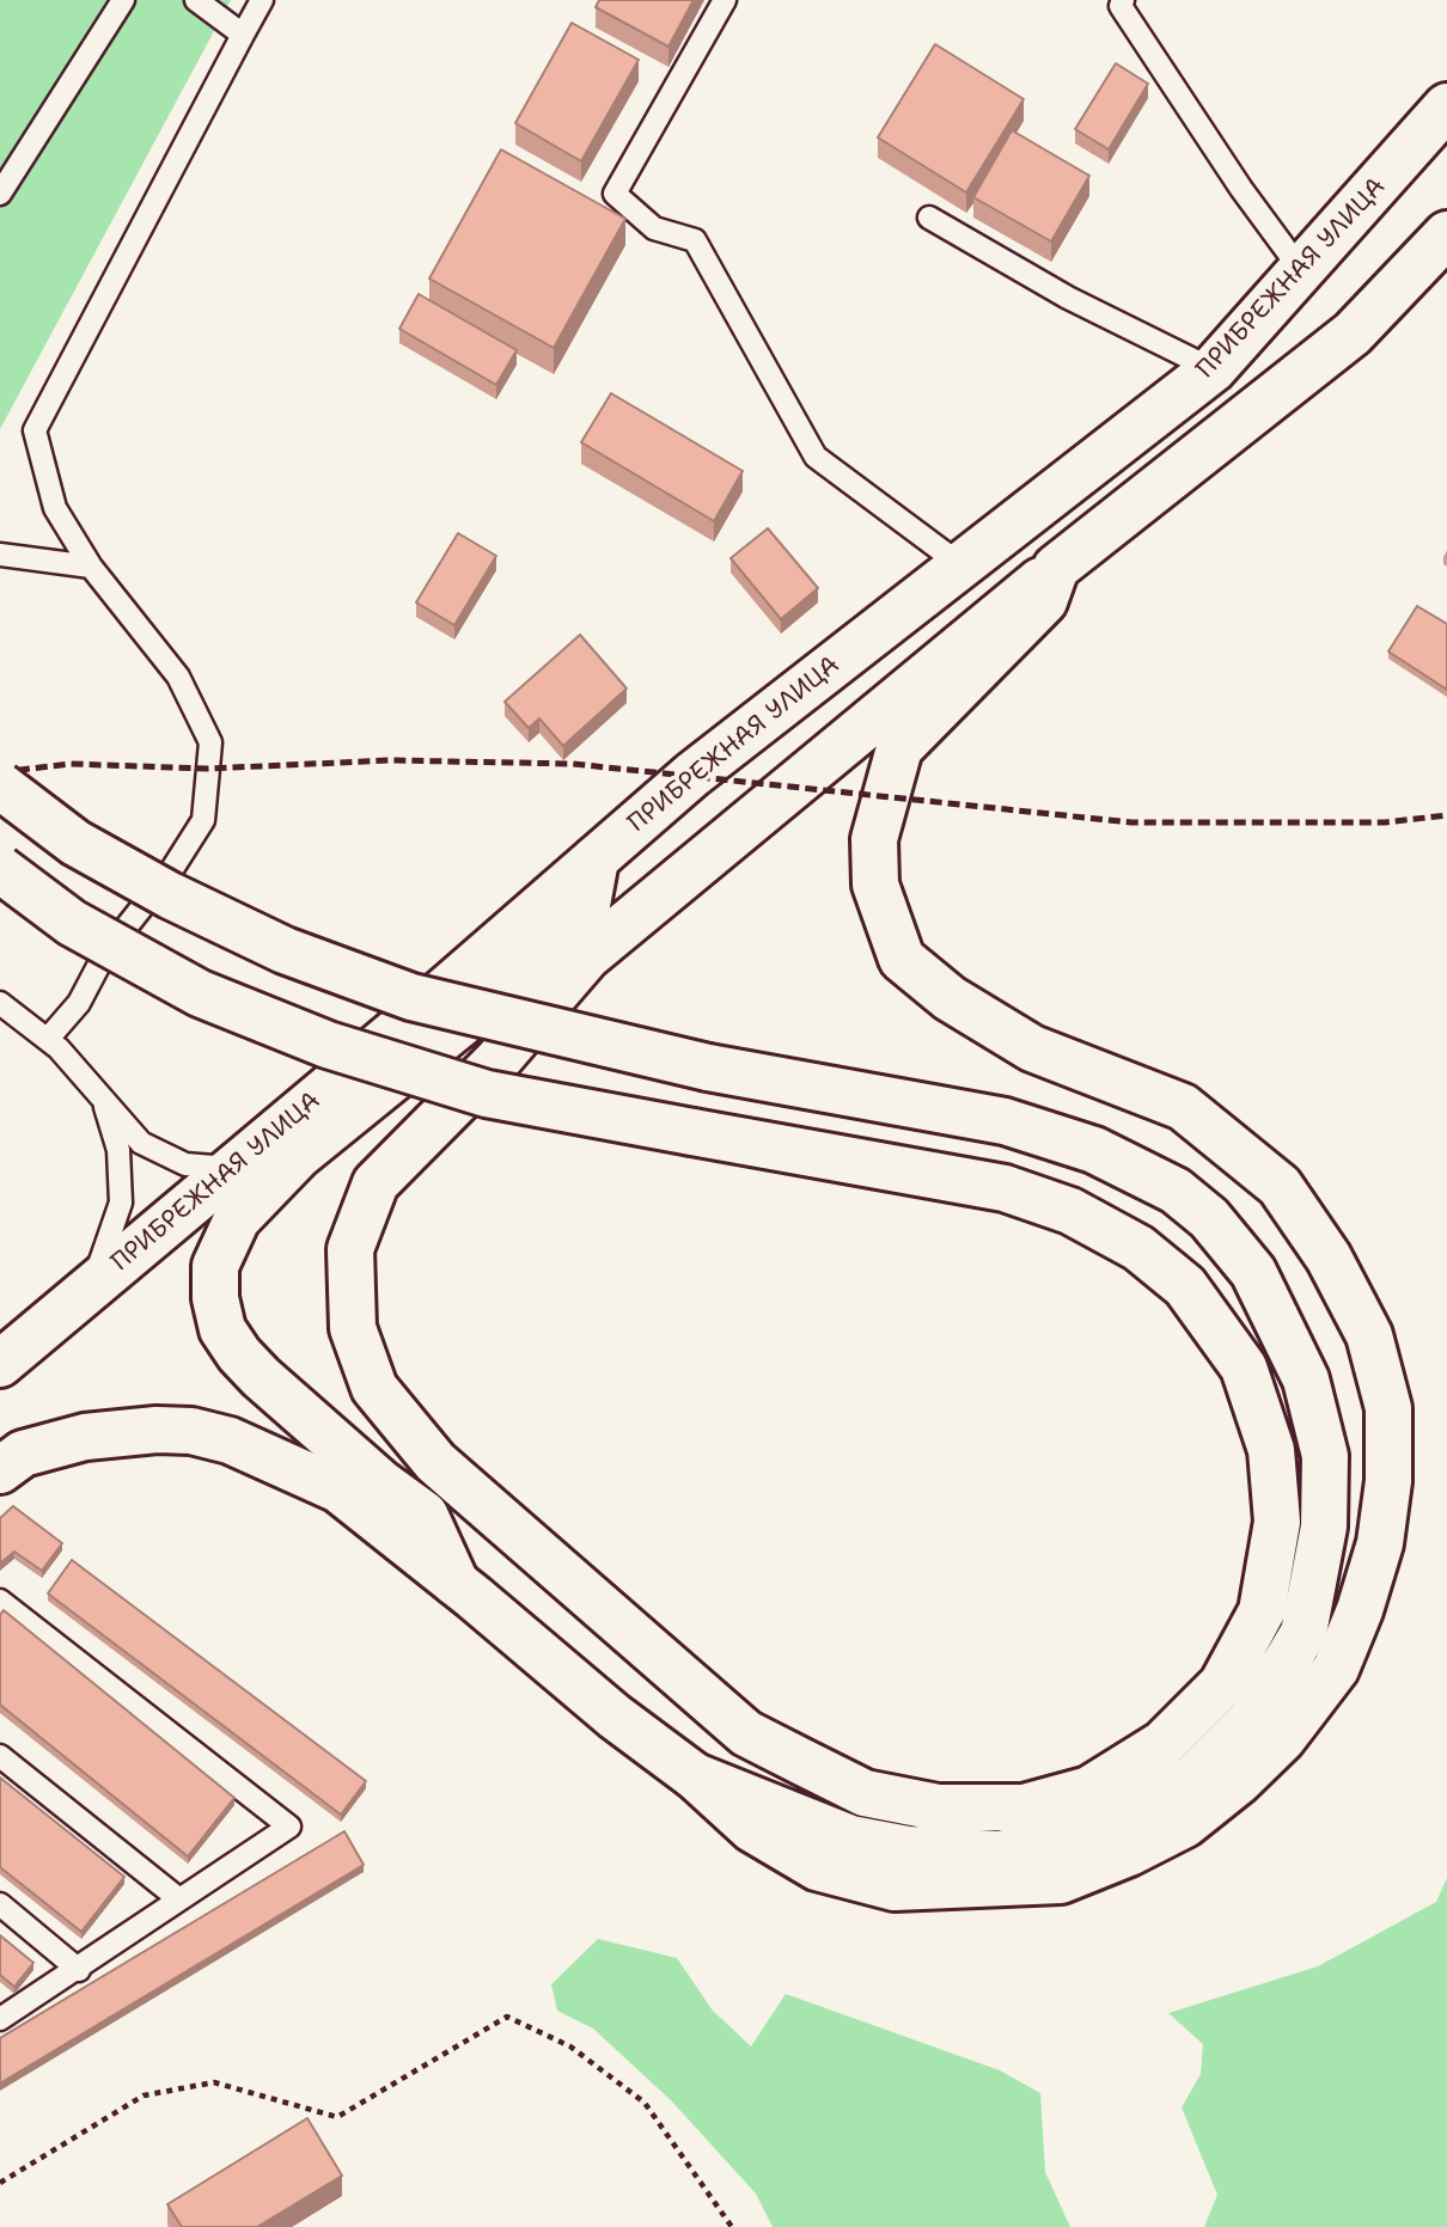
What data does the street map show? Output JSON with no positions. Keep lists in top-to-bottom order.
{
  "streets": {
    "street": ["ПРИБРЕЖНАЯ УЛИЦА"]
  }
}
